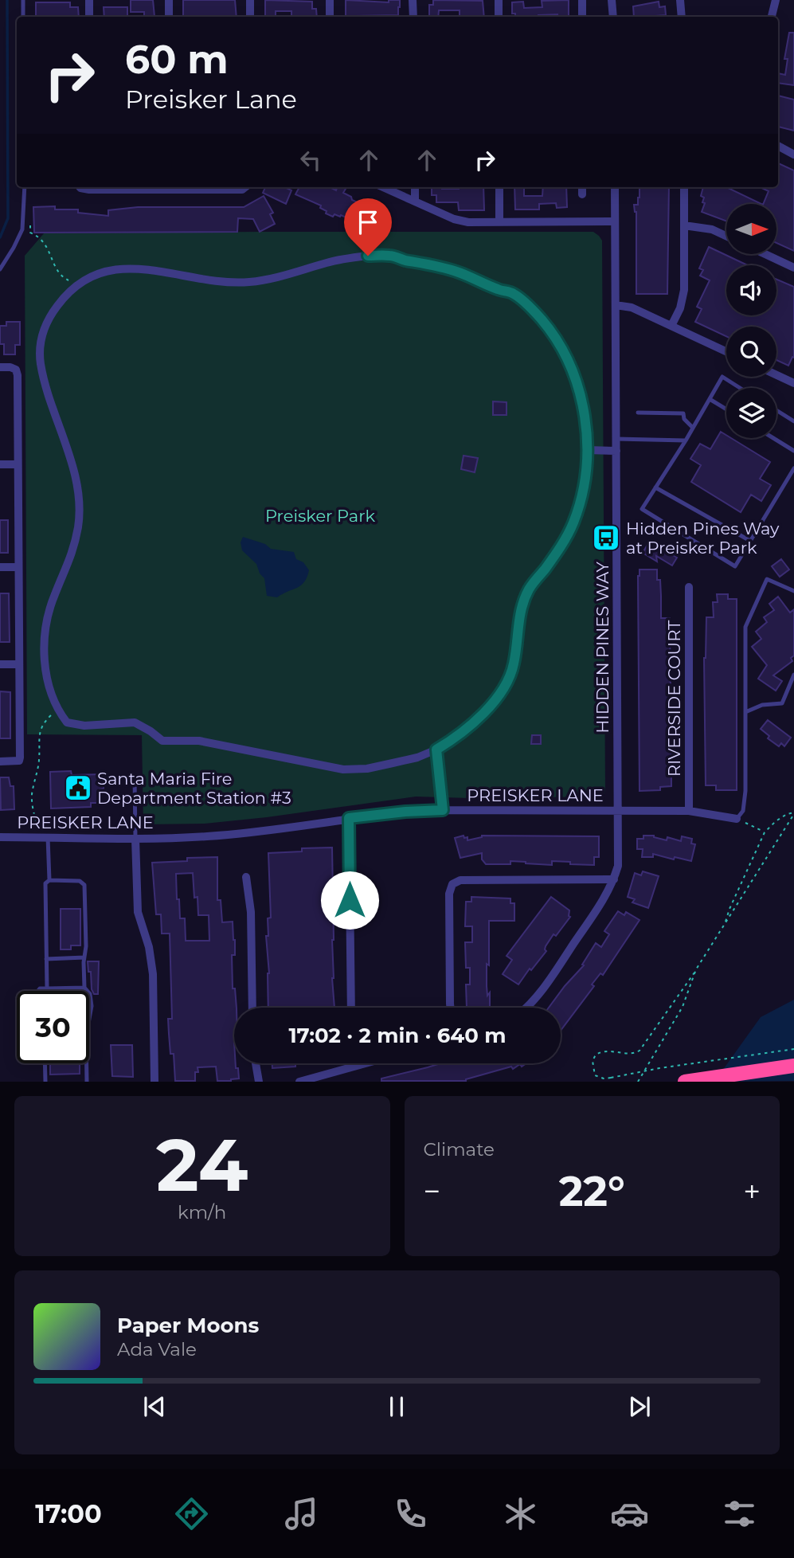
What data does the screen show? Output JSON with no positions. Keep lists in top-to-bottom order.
{
  "streets": {
    "street": ["HIDDEN PINES WAY", "RIVERSIDE COURT", "PREISKER LANE"]
  },
  "crossings": [
    ["HIDDEN PINES WAY", "PREISKER LANE"],
    ["RIVERSIDE COURT", "PREISKER LANE"]
  ],
  "parks": ["Preisker Park"],
  "places": {
    "bus stop": ["Hidden Pines Way at Preisker Park"],
    "public building": ["Santa Maria Fire Department Station #3"]
  },
  "north": "right",
  "page": {
    "turn": ["60 m", "Preisker Lane"],
    "limit": "30",
    "trip": "17:02 · 2 min · 640 m",
    "tile": [
      ["24", "km/h"],
      "Climate"
    ],
    "heat": ["−", "22°", "+"],
    "song": ["Paper Moons", "Ada Vale"],
    "tabs": "17:00"
  }
}
